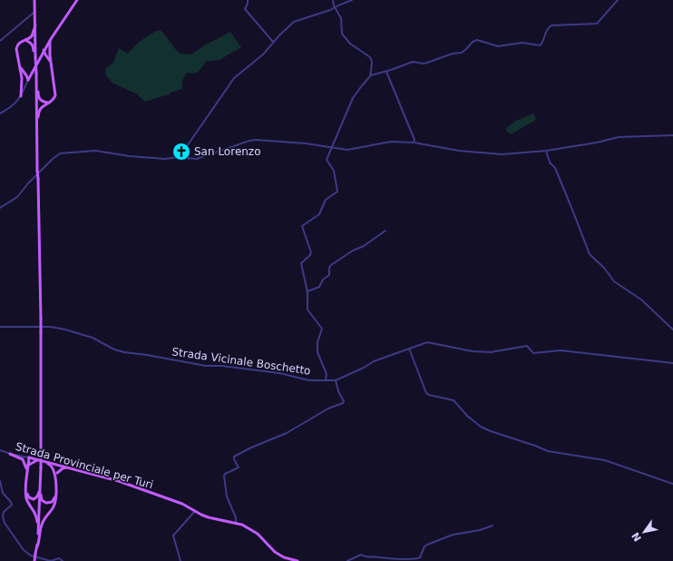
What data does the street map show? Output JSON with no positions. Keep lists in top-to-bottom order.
{
  "streets": {
    "main road": ["Strada Provinciale per Turi"],
    "street": ["Strada Vicinale Boschetto"]
  },
  "places": {
    "church": ["San Lorenzo"]
  },
  "north": "bottom left"
}
